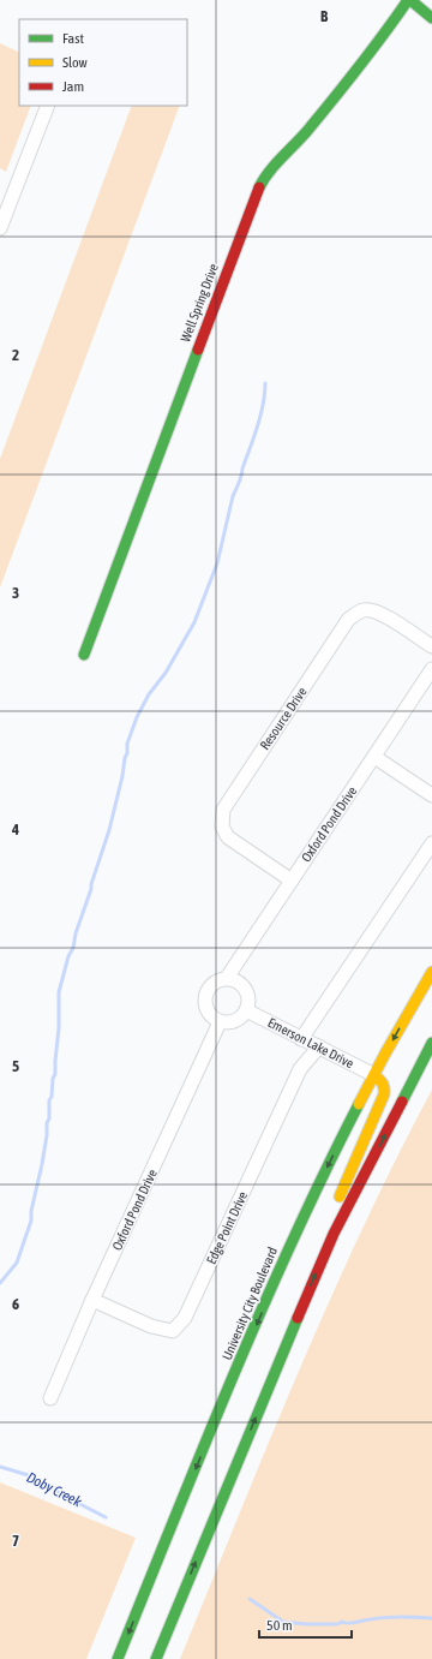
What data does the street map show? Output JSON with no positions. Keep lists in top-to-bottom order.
{
  "streets": {
    "main road": ["Well Spring Drive", "University City Boulevard"],
    "street": [
      "Resource Drive",
      "Oxford Pond Drive",
      "Emerson Lake Drive",
      "Edge Point Drive"
    ]
  },
  "crossings": [
    ["Resource Drive", "Oxford Pond Drive"],
    ["Oxford Pond Drive", "Emerson Lake Drive"],
    ["Oxford Pond Drive", "Edge Point Drive"],
    ["Emerson Lake Drive", "Edge Point Drive"],
    ["Emerson Lake Drive", "University City Boulevard"]
  ],
  "water": ["Doby Creek"],
  "legend": ["Fast", "Slow", "Jam"],
  "scale_bar": "50 m",
  "grid": {
    "columns": ["B"],
    "rows": [
      "2",
      "3",
      "4",
      "5",
      "6",
      "7"
    ]
  }
}
